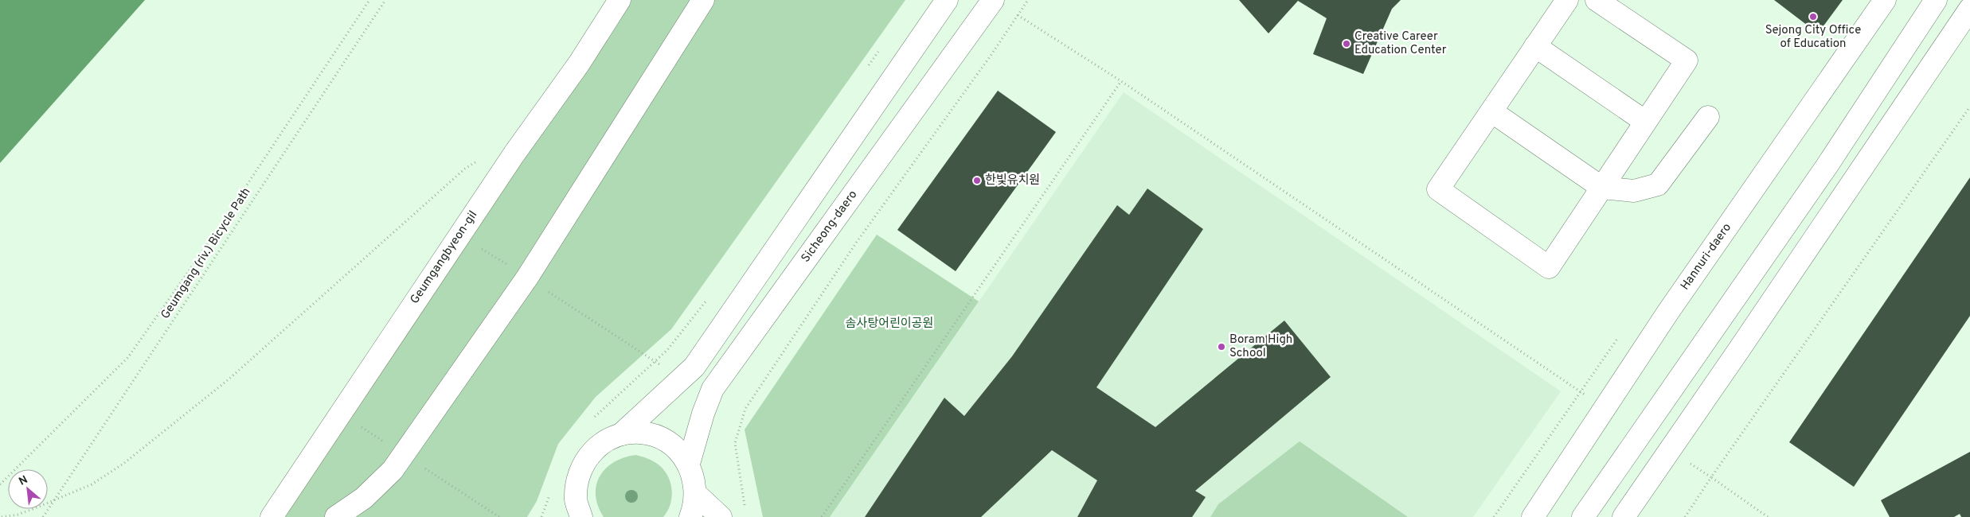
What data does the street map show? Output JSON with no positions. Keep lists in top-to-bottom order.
{
  "streets": {
    "street": ["Sicheong-daero", "Hannuri-daero", "Geumgangbyeon-gil"],
    "path": ["Geumgang (riv.) Bicycle Path"]
  },
  "parks": ["솜사탕어린이공원"],
  "places": [
    "Sejong City Office of Education",
    "Creative Career Education Center",
    "한빛유치원",
    "Boram High School"
  ],
  "north": "top left"
}
